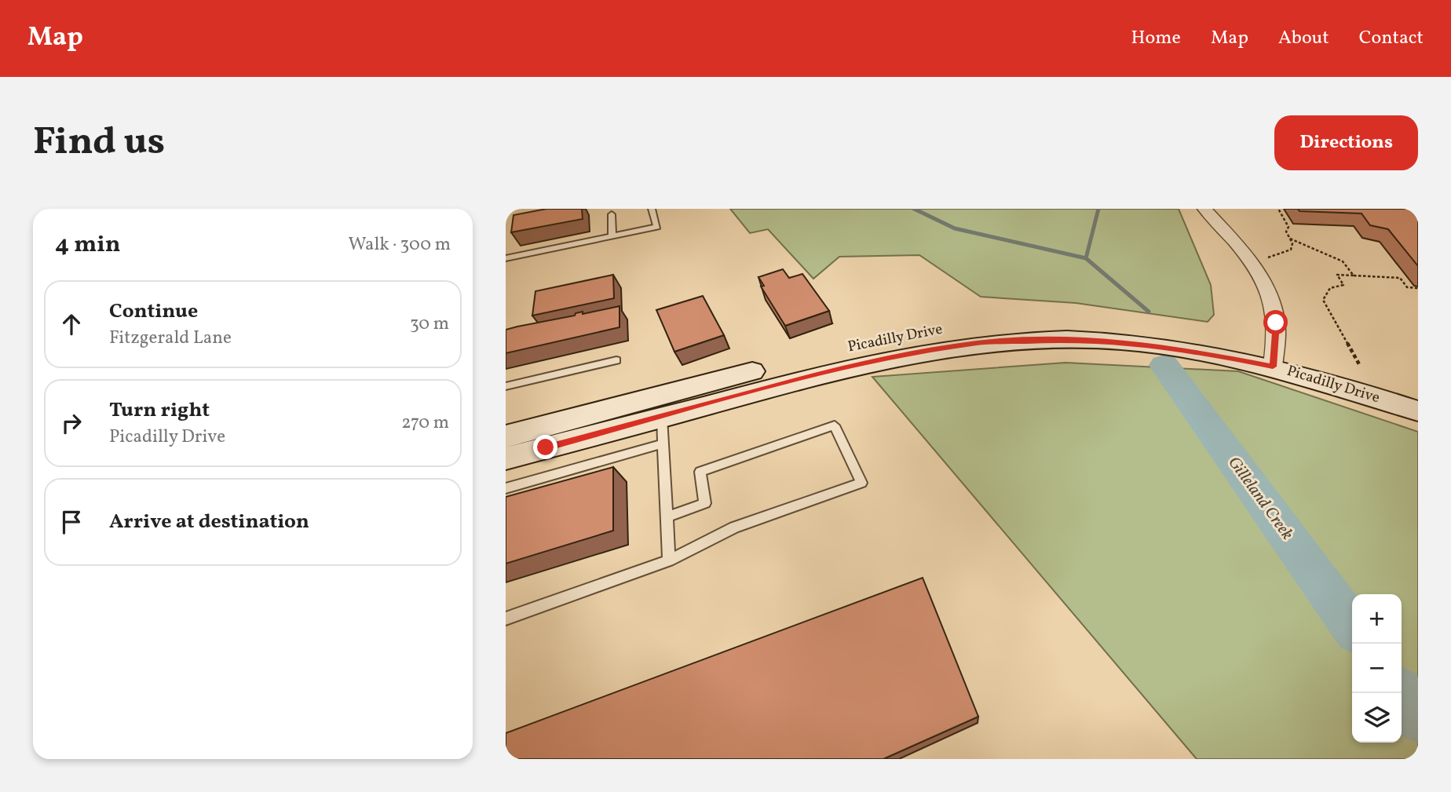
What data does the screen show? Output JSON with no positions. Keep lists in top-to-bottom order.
{
  "streets": {
    "street": ["Picadilly Drive"]
  },
  "water": ["Gilleland Creek"],
  "page": {
    "header": "Map",
    "nav": [
      "Home",
      "Map",
      "About",
      "Contact"
    ],
    "buttons": "Directions",
    "title": "Find us",
    "heading": ["4 min", "Walk · 300 m"],
    "list": [
      ["Continue", "Fitzgerald Lane", "30 m"],
      ["Turn right", "Picadilly Drive", "270 m"],
      "Arrive at destination"
    ],
    "map_buttons": ["+", "−"]
  }
}
